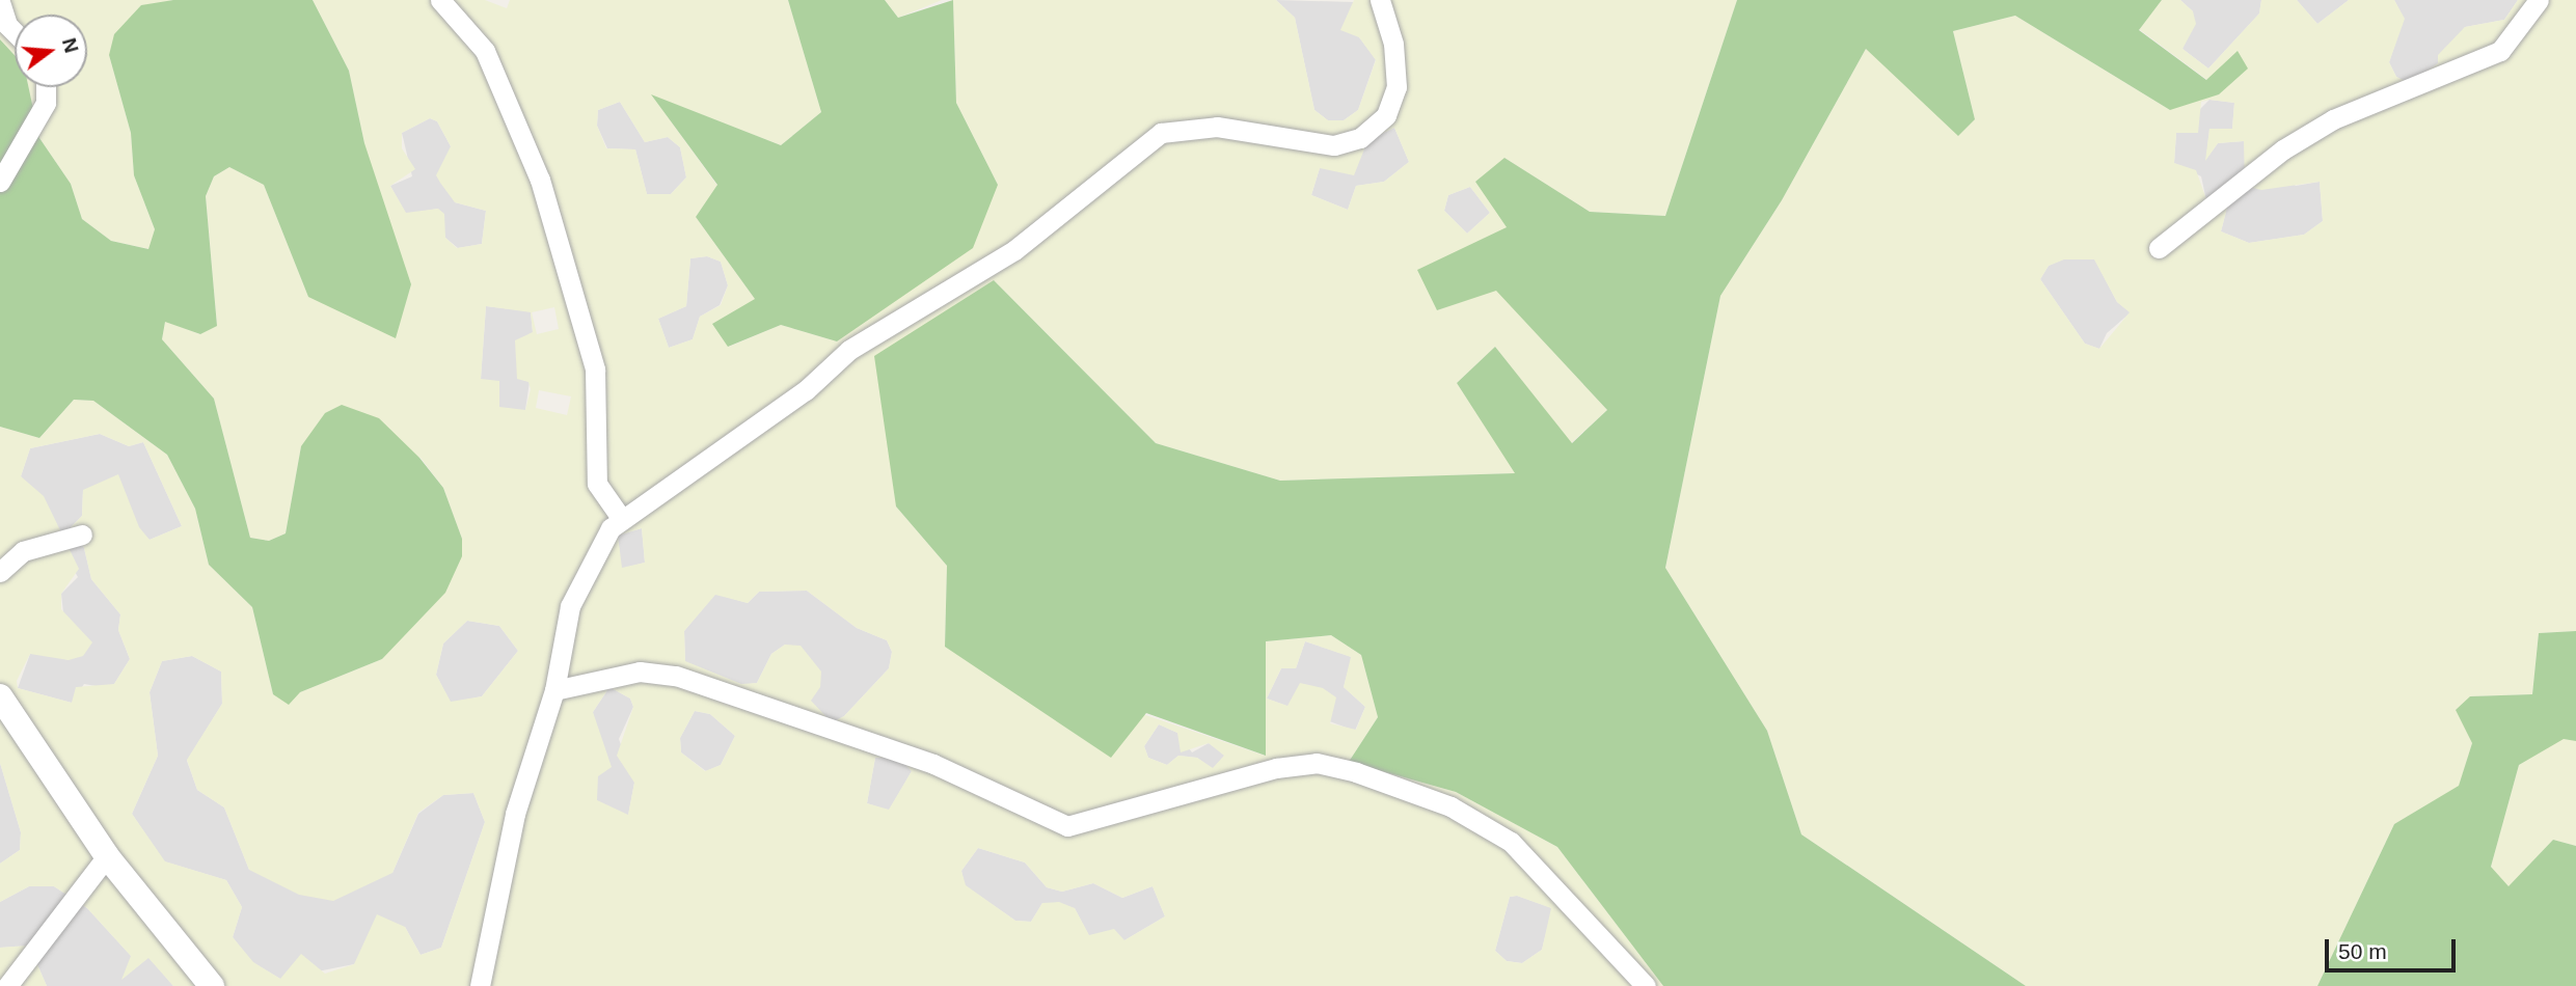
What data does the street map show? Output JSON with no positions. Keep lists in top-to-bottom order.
{
  "scale_bar": "50 m",
  "north": "right"
}
